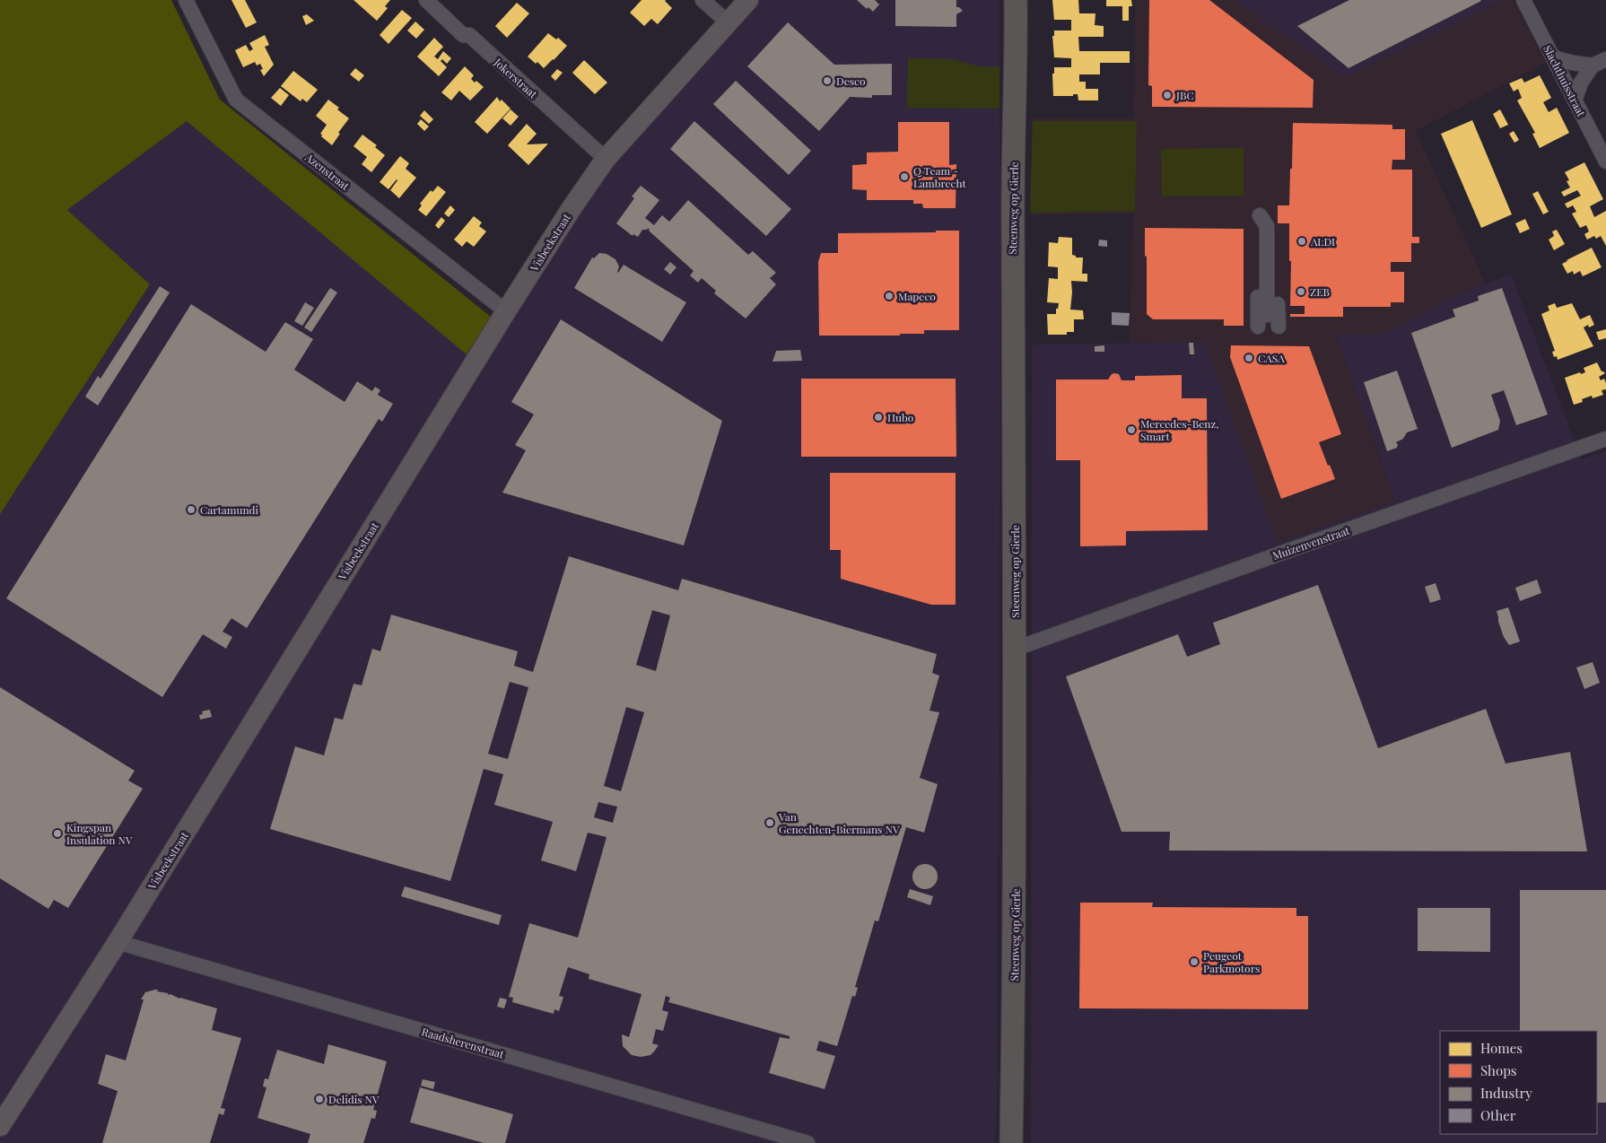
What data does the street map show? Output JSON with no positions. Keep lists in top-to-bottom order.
{
  "streets": {
    "main road": ["Steenweg op Gierle"],
    "street": [
      "Jokerstraat",
      "Slachthuisstraat",
      "Azenstraat",
      "Visbeekstraat",
      "Muizenvenstraat",
      "Raadsherenstraat"
    ]
  },
  "crossings": [
    ["Jokerstraat", "Visbeekstraat"],
    ["Azenstraat", "Visbeekstraat"],
    ["Steenweg op Gierle", "Muizenvenstraat"],
    ["Visbeekstraat", "Raadsherenstraat"]
  ],
  "places": [
    "Desco",
    "JBC",
    "Q Team - Lambrecht",
    "ALDI",
    "ZEB",
    "Mapeco",
    "CASA",
    "Hubo",
    "Mercedes-Benz, Smart",
    "Cartamundi",
    "Van Genechten-Biermans NV",
    "Kingspan Insulation NV",
    "Peugeot Parkmotors",
    "Delidis NV"
  ],
  "legend": [
    "Homes",
    "Shops",
    "Industry",
    "Other"
  ]
}
